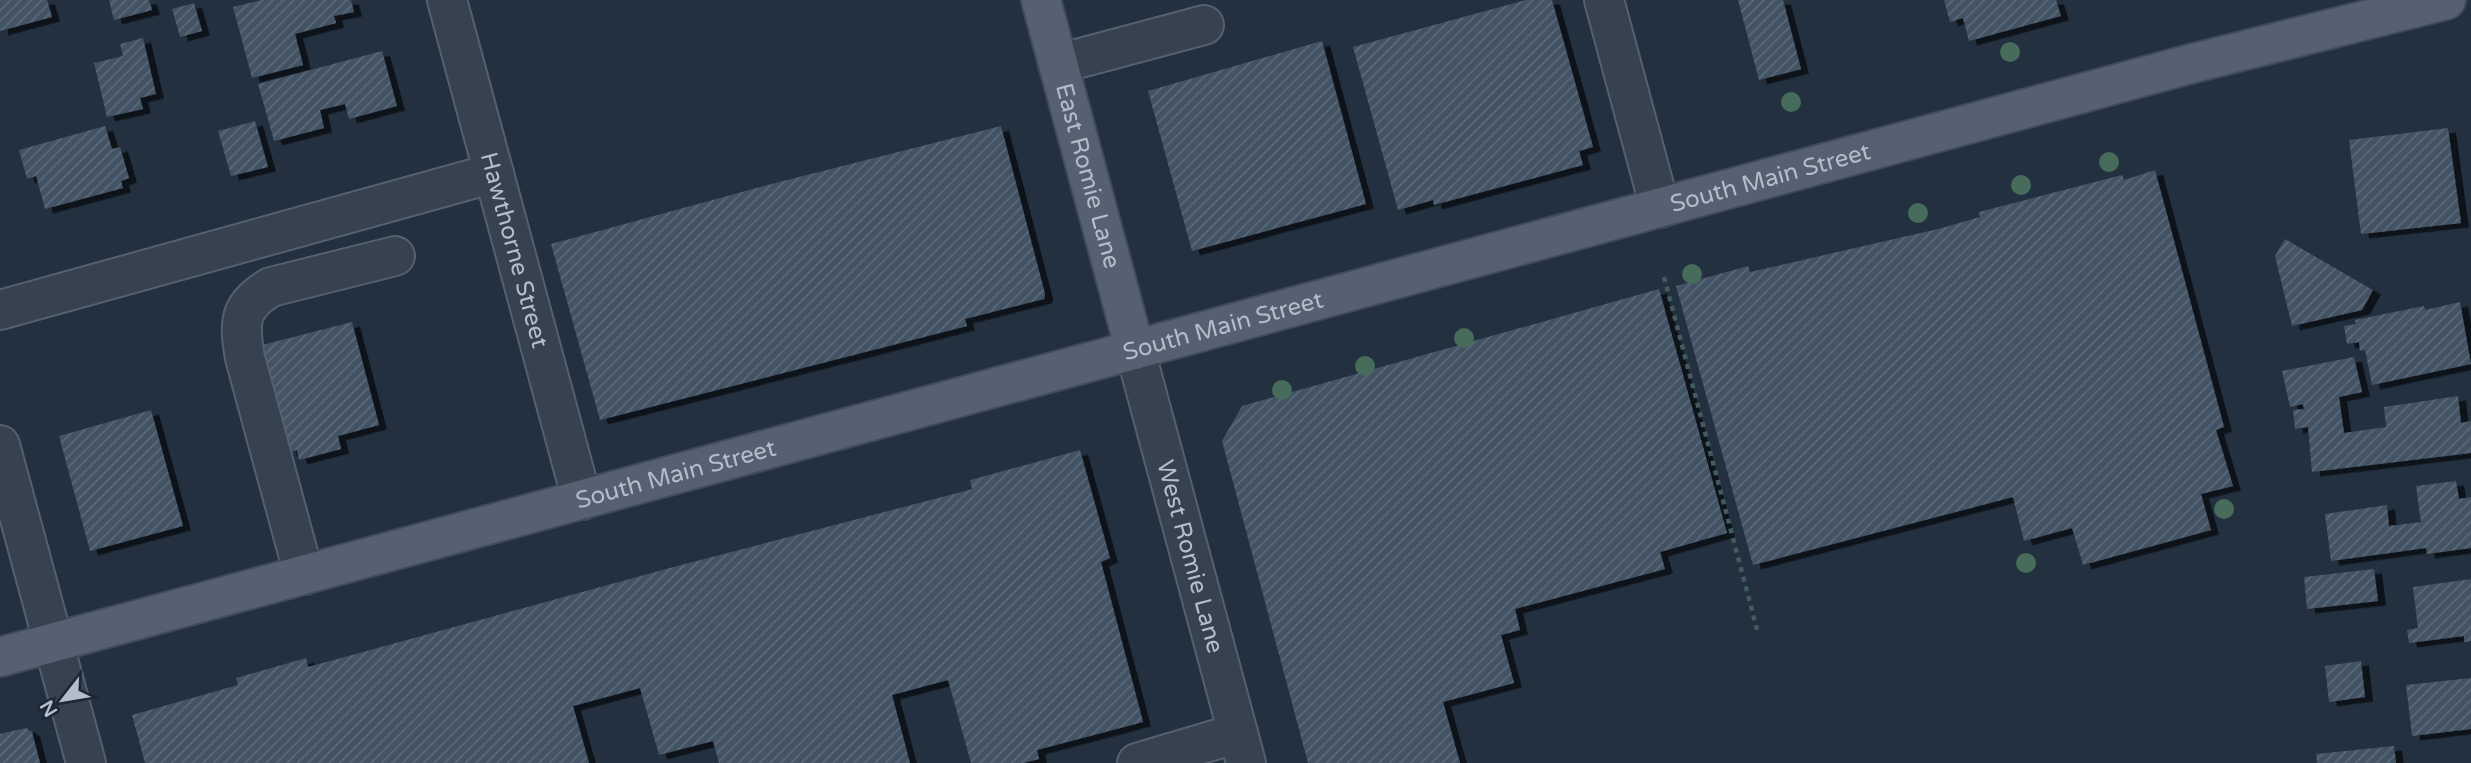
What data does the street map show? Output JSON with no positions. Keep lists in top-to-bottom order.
{
  "streets": {
    "main road": ["East Romie Lane", "South Main Street"],
    "street": ["Hawthorne Street", "West Romie Lane"]
  },
  "crossings": [
    ["East Romie Lane", "South Main Street"],
    ["East Romie Lane", "West Romie Lane"],
    ["South Main Street", "Hawthorne Street"],
    ["South Main Street", "West Romie Lane"]
  ],
  "north": "bottom left"
}
